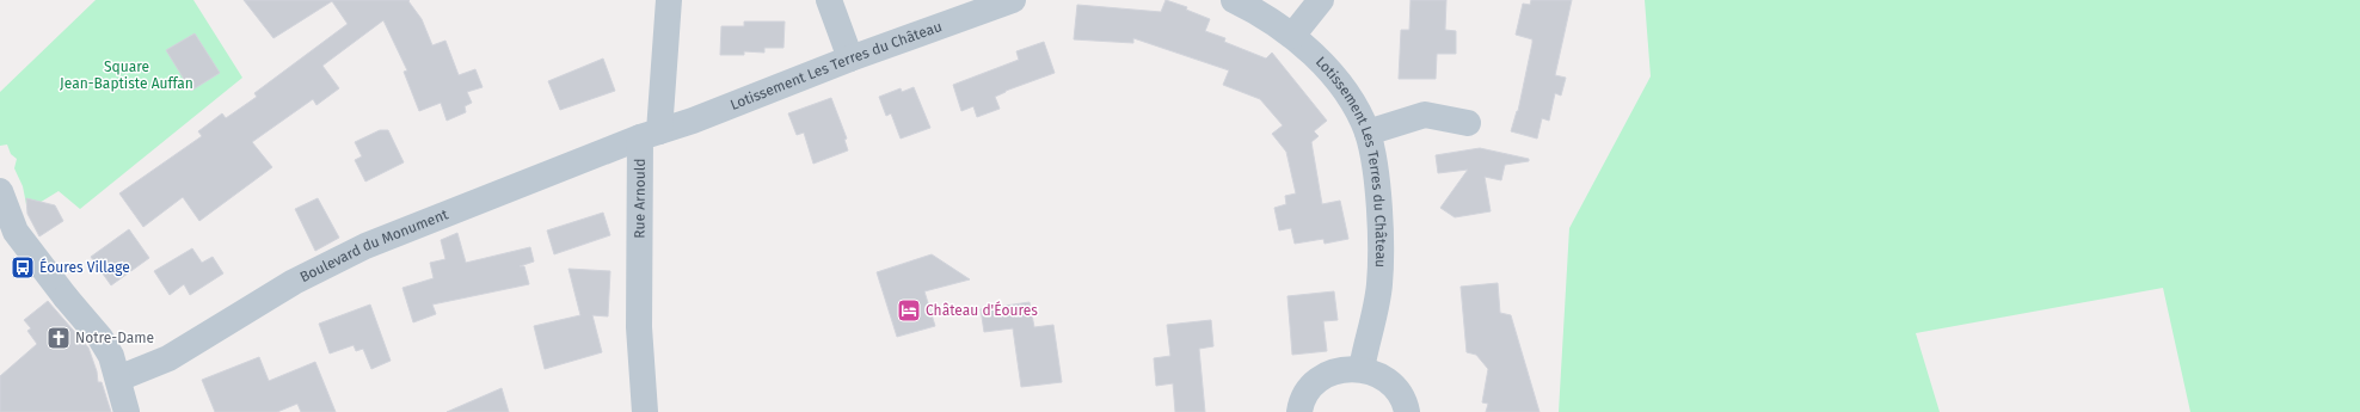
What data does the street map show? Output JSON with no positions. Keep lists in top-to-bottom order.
{
  "streets": {
    "street": ["Lotissement Les Terres du Château", "Rue Arnould", "Boulevard du Monument"]
  },
  "crossings": [
    ["Lotissement Les Terres du Château", "Rue Arnould"],
    ["Lotissement Les Terres du Château", "Boulevard du Monument"],
    ["Rue Arnould", "Boulevard du Monument"]
  ],
  "parks": ["Square Jean-Baptiste Auffan"],
  "places": {
    "bus stop": ["Éoures Village"],
    "hotel": ["Château d'Éoures"],
    "church": ["Notre-Dame"]
  }
}
